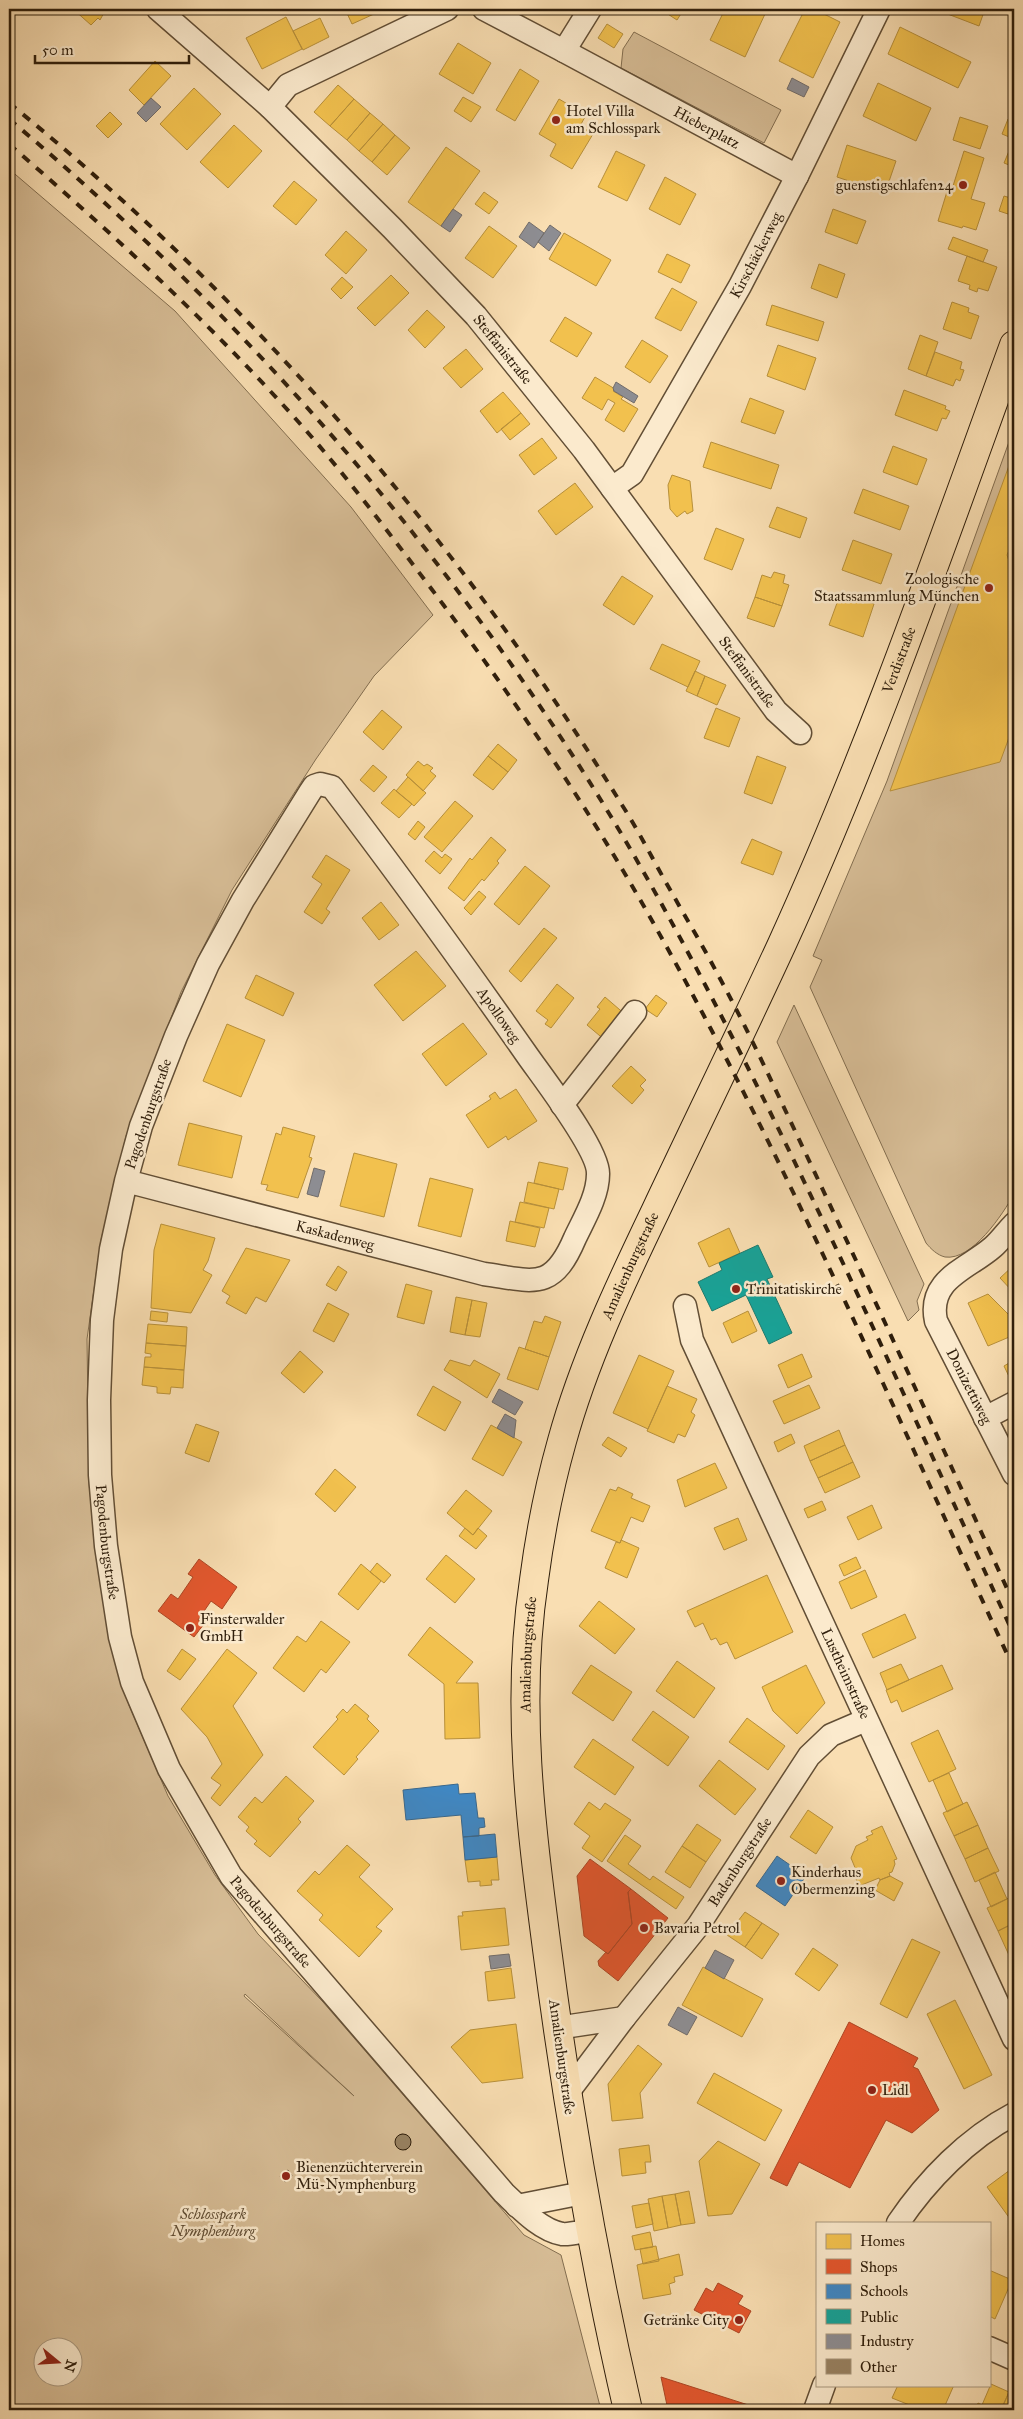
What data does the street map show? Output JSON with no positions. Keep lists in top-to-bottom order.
{
  "streets": {
    "main road": ["Verdistraße", "Amalienburgstraße"],
    "street": [
      "Hieberplatz",
      "Kirschäckerweg",
      "Steffanistraße",
      "Apolloweg",
      "Pagodenburgstraße",
      "Kaskadenweg",
      "Donizettiweg",
      "Lustheimstraße",
      "Badenburgstraße"
    ]
  },
  "crossings": [
    ["Hieberplatz", "Kirschäckerweg"],
    ["Kirschäckerweg", "Steffanistraße"],
    ["Verdistraße", "Amalienburgstraße"],
    ["Apolloweg", "Pagodenburgstraße"],
    ["Apolloweg", "Kaskadenweg"],
    ["Pagodenburgstraße", "Kaskadenweg"],
    ["Pagodenburgstraße", "Amalienburgstraße"],
    ["Amalienburgstraße", "Badenburgstraße"],
    ["Lustheimstraße", "Badenburgstraße"]
  ],
  "parks": ["Schlosspark Nymphenburg"],
  "places": [
    "Hotel Villa am Schlosspark",
    "guenstigschlafen24",
    "Zoologische Staatssammlung München",
    "Trinitatiskirche",
    "Finsterwalder GmbH",
    "Kinderhaus Obermenzing",
    "Bavaria Petrol",
    "Lidl",
    "Bienenzüchterverein Mü-Nymphenburg",
    "Getränke City"
  ],
  "legend": [
    "Homes",
    "Shops",
    "Schools",
    "Public",
    "Industry",
    "Other"
  ],
  "scale_bar": "50 m",
  "north": "right"
}
